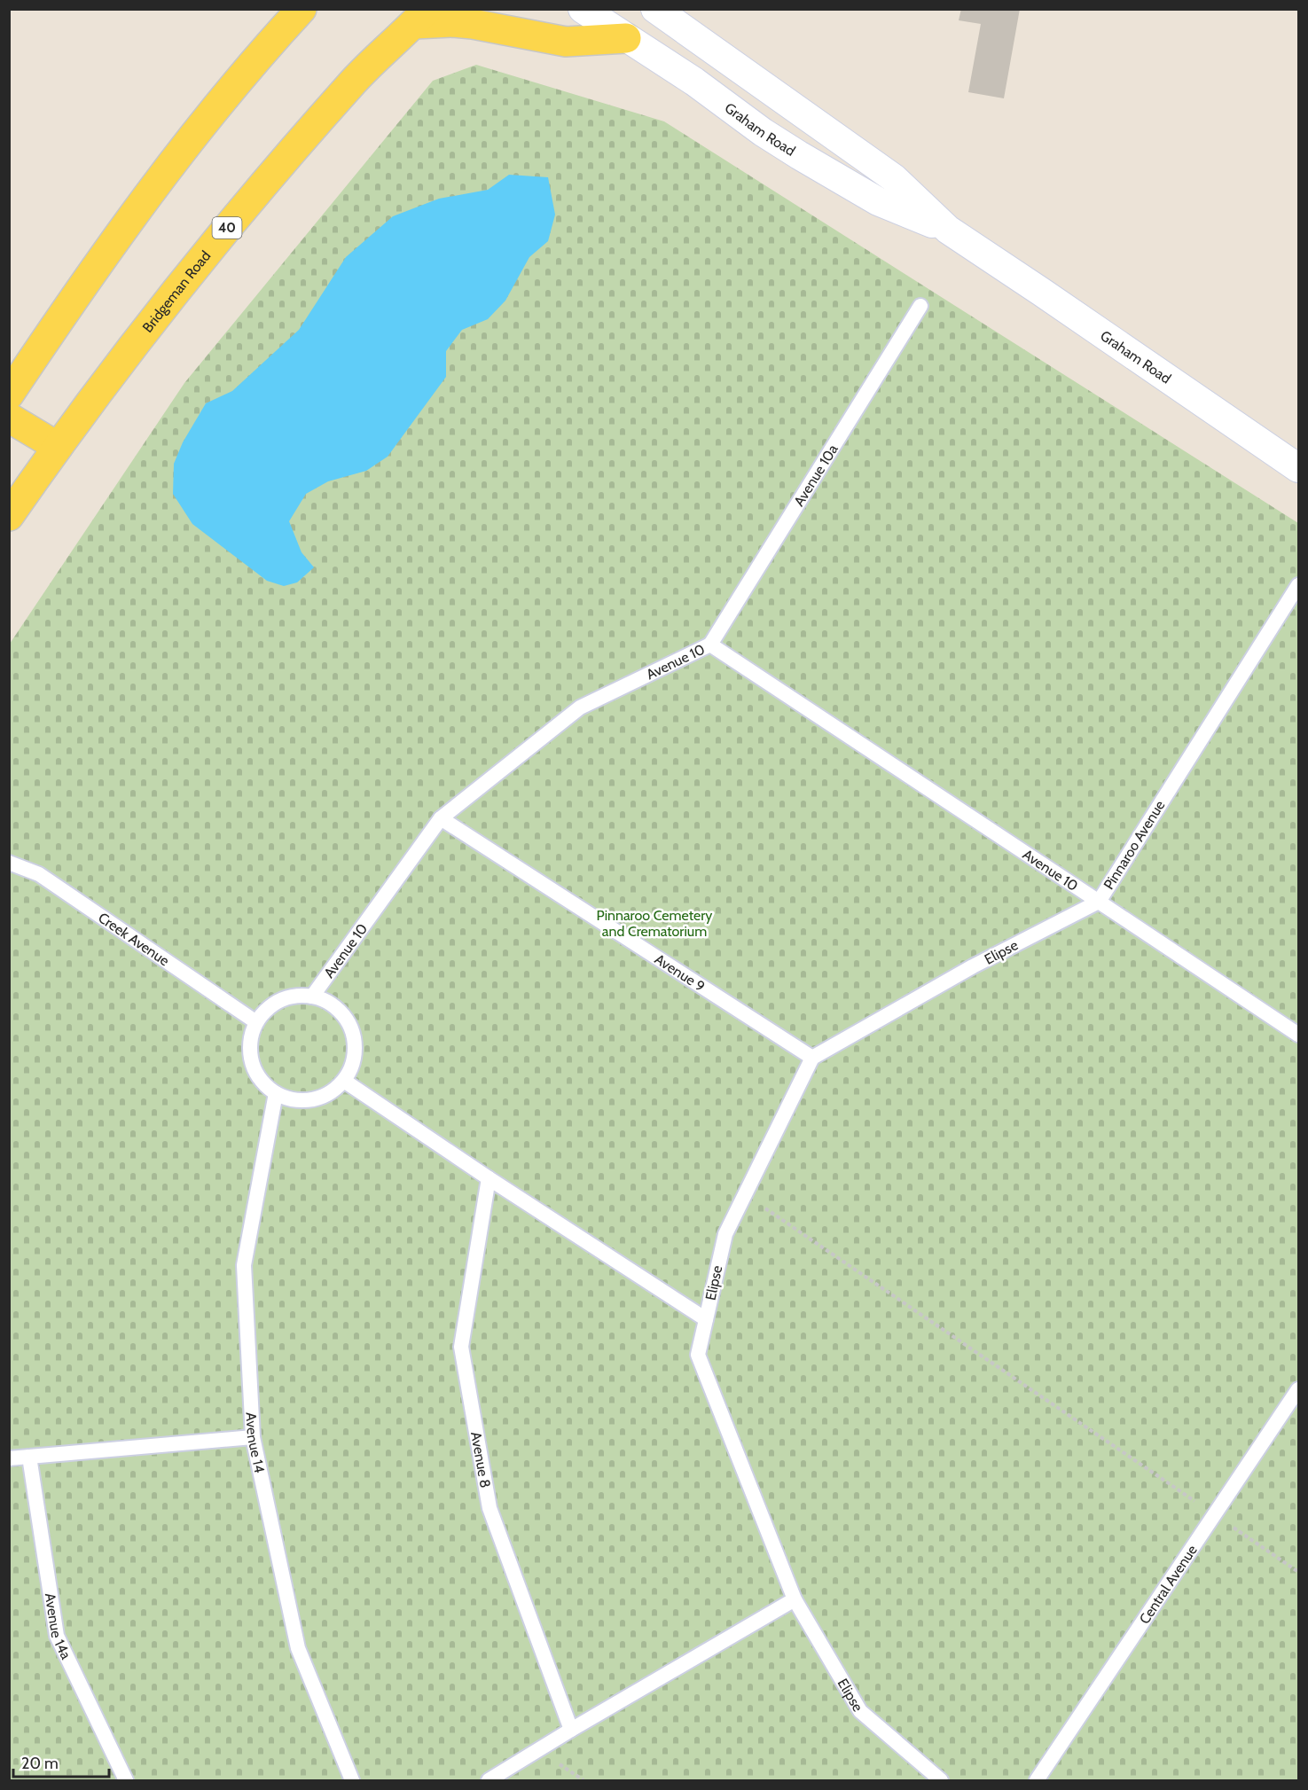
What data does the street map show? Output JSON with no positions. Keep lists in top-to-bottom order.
{
  "streets": {
    "main road": ["40", "Bridgeman Road"],
    "street": ["Graham Road"],
    "lane": [
      "Avenue 10a",
      "Avenue 10",
      "Pinnaroo Avenue",
      "Creek Avenue",
      "Elipse",
      "Avenue 9",
      "Avenue 14",
      "Avenue 8",
      "Central Avenue",
      "Avenue 14a"
    ]
  },
  "crossings": [
    ["Avenue 10a", "Avenue 10"],
    ["Avenue 10", "Pinnaroo Avenue"],
    ["Avenue 10", "Creek Avenue"],
    ["Avenue 10", "Elipse"],
    ["Avenue 10", "Avenue 9"],
    ["Avenue 10", "Avenue 14"],
    ["Pinnaroo Avenue", "Elipse"],
    ["Creek Avenue", "Avenue 14"],
    ["Elipse", "Avenue 9"]
  ],
  "parks": ["Pinnaroo Cemetery and Crematorium"],
  "scale_bar": "20 m"
}
